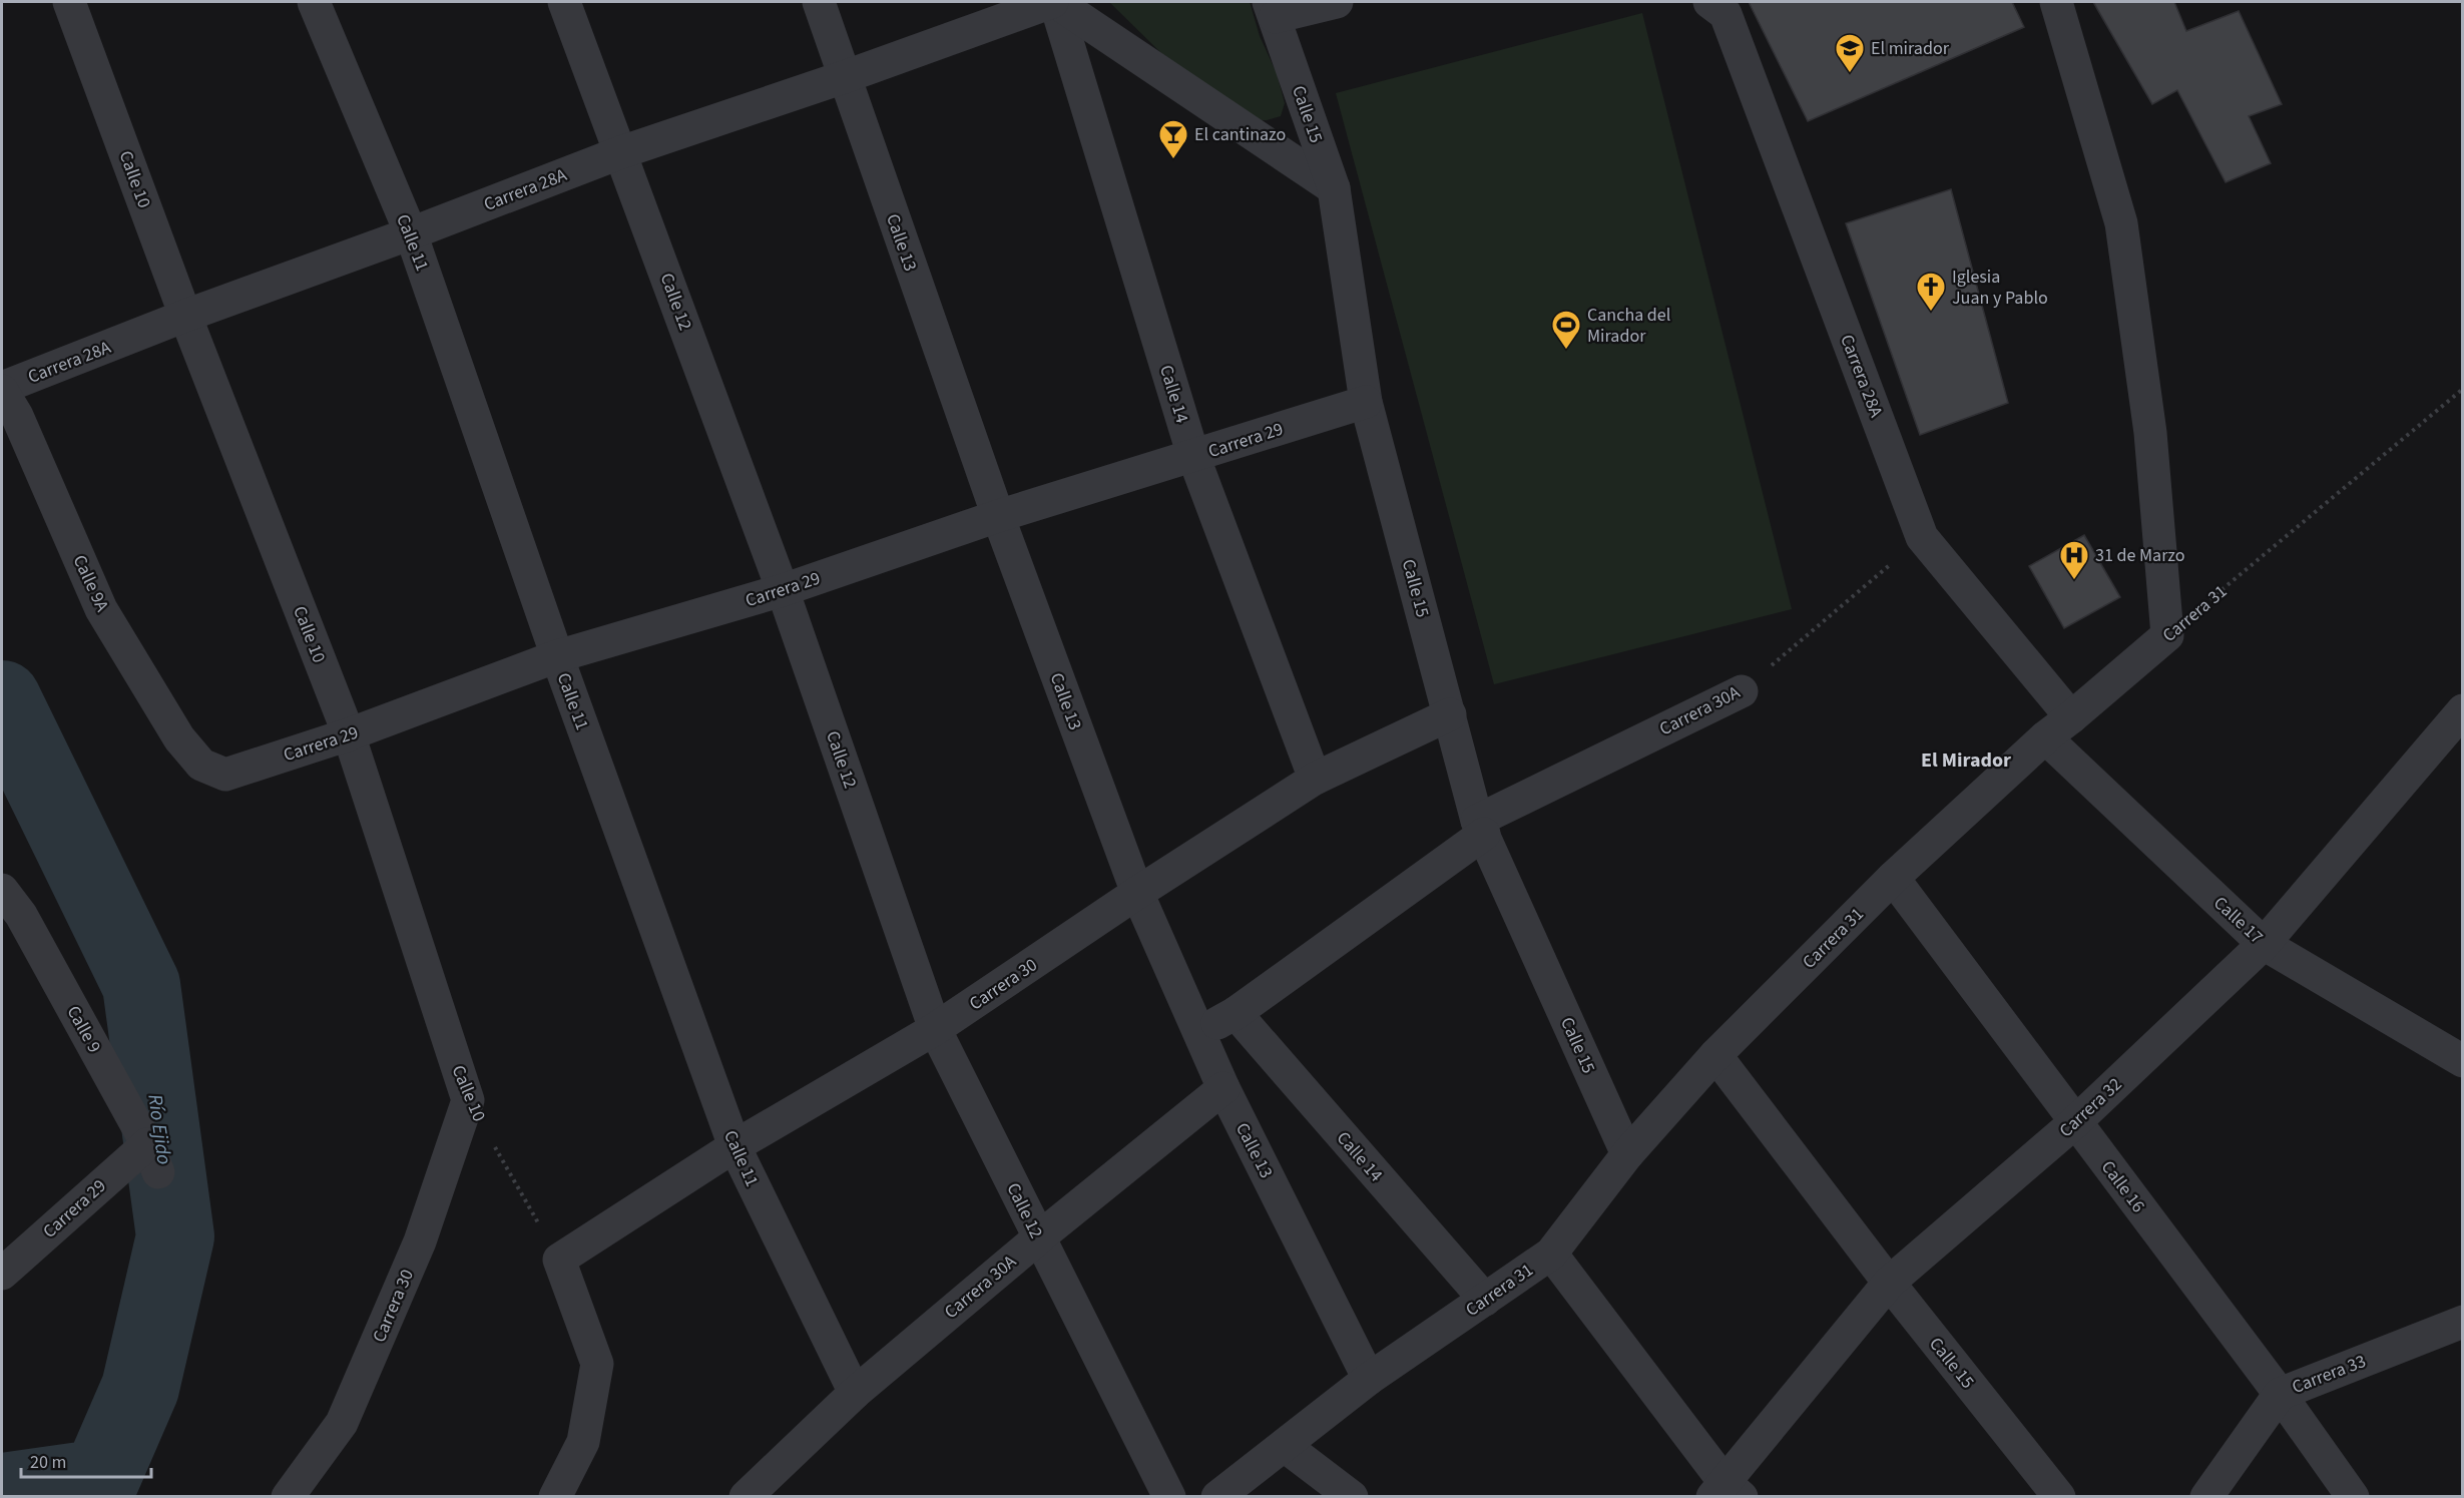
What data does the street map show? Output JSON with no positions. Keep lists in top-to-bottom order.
{
  "streets": {
    "street": [
      "Calle 15",
      "Calle 10",
      "Carrera 28A",
      "Calle 11",
      "Calle 13",
      "Calle 12",
      "Calle 14",
      "Carrera 29",
      "Calle 9A",
      "Carrera 31",
      "Carrera 30A",
      "Calle 17",
      "Carrera 30",
      "Calle 9",
      "Carrera 32",
      "Calle 16",
      "Carrera 33"
    ]
  },
  "crossings": [
    ["Calle 15", "Carrera 29"],
    ["Calle 15", "Carrera 31"],
    ["Calle 15", "Carrera 30A"],
    ["Calle 15", "Carrera 30"],
    ["Calle 15", "Carrera 32"],
    ["Calle 10", "Carrera 28A"],
    ["Calle 10", "Carrera 29"],
    ["Calle 10", "Carrera 30"],
    ["Carrera 28A", "Calle 11"],
    ["Carrera 28A", "Calle 13"],
    ["Carrera 28A", "Calle 12"],
    ["Carrera 28A", "Calle 14"],
    ["Carrera 28A", "Calle 9A"],
    ["Carrera 28A", "Carrera 31"],
    ["Carrera 28A", "Carrera 30A"],
    ["Calle 11", "Carrera 29"],
    ["Calle 11", "Carrera 30A"],
    ["Calle 11", "Carrera 30"],
    ["Calle 13", "Carrera 29"],
    ["Calle 13", "Carrera 31"],
    ["Calle 13", "Carrera 30A"],
    ["Calle 13", "Carrera 30"],
    ["Calle 12", "Carrera 29"],
    ["Calle 12", "Carrera 30A"],
    ["Calle 12", "Carrera 30"],
    ["Calle 14", "Carrera 29"],
    ["Calle 14", "Carrera 31"],
    ["Calle 14", "Carrera 30A"],
    ["Calle 14", "Carrera 30"],
    ["Carrera 29", "Calle 9A"],
    ["Carrera 29", "Calle 9"],
    ["Carrera 31", "Calle 17"],
    ["Carrera 31", "Calle 16"],
    ["Calle 17", "Carrera 32"],
    ["Carrera 32", "Calle 16"],
    ["Calle 16", "Carrera 33"]
  ],
  "districts": ["El Mirador"],
  "water": ["Río Ejido"],
  "places": {
    "school or university": ["El mirador"],
    "bar": ["El cantinazo"],
    "church": ["Iglesia Juan y Pablo"],
    "sports": ["Cancha del Mirador"],
    "hospital": ["31 de Marzo"]
  },
  "scale_bar": "20 m"
}
